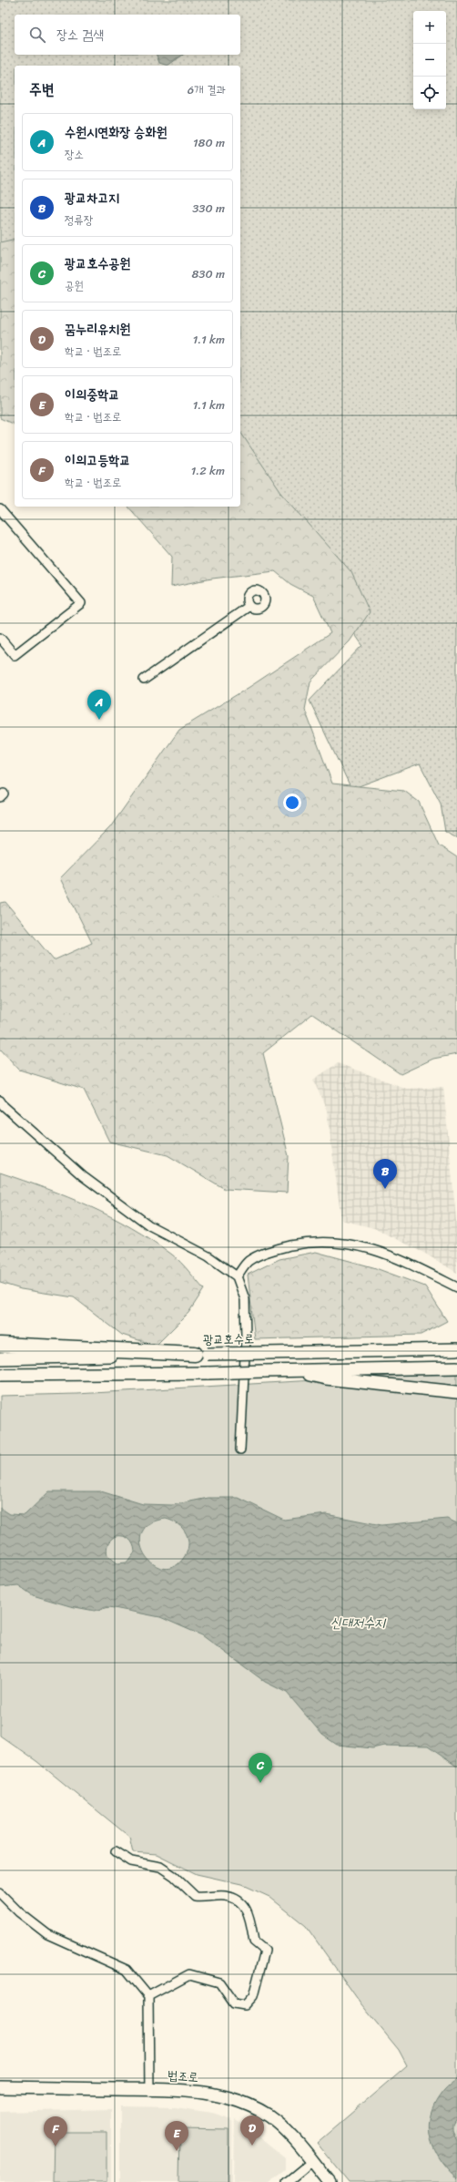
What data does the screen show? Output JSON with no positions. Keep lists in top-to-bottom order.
{
  "streets": {
    "main road": ["광교호수로", "법조로"]
  },
  "water": ["신대저수지"],
  "page": {
    "map_buttons": ["+", "−"],
    "search": "장소 검색",
    "heading": ["주변", "6개 결과"],
    "list": [
      {
        "mark": "A",
        "name": "수원시연화장 승화원",
        "note": "장소",
        "value": "180 m"
      },
      {
        "mark": "B",
        "name": "광교차고지",
        "note": "정류장",
        "value": "330 m"
      },
      {
        "mark": "C",
        "name": "광교호수공원",
        "note": "공원",
        "value": "830 m"
      },
      {
        "mark": "D",
        "name": "꿈누리유치원",
        "note": "학교 · 법조로",
        "value": "1.1 km"
      },
      {
        "mark": "E",
        "name": "이의중학교",
        "note": "학교 · 법조로",
        "value": "1.1 km"
      },
      {
        "mark": "F",
        "name": "이의고등학교",
        "note": "학교 · 법조로",
        "value": "1.2 km"
      }
    ],
    "pins": [
      "A",
      "B",
      "C",
      "D",
      "F",
      "E"
    ]
  }
}
